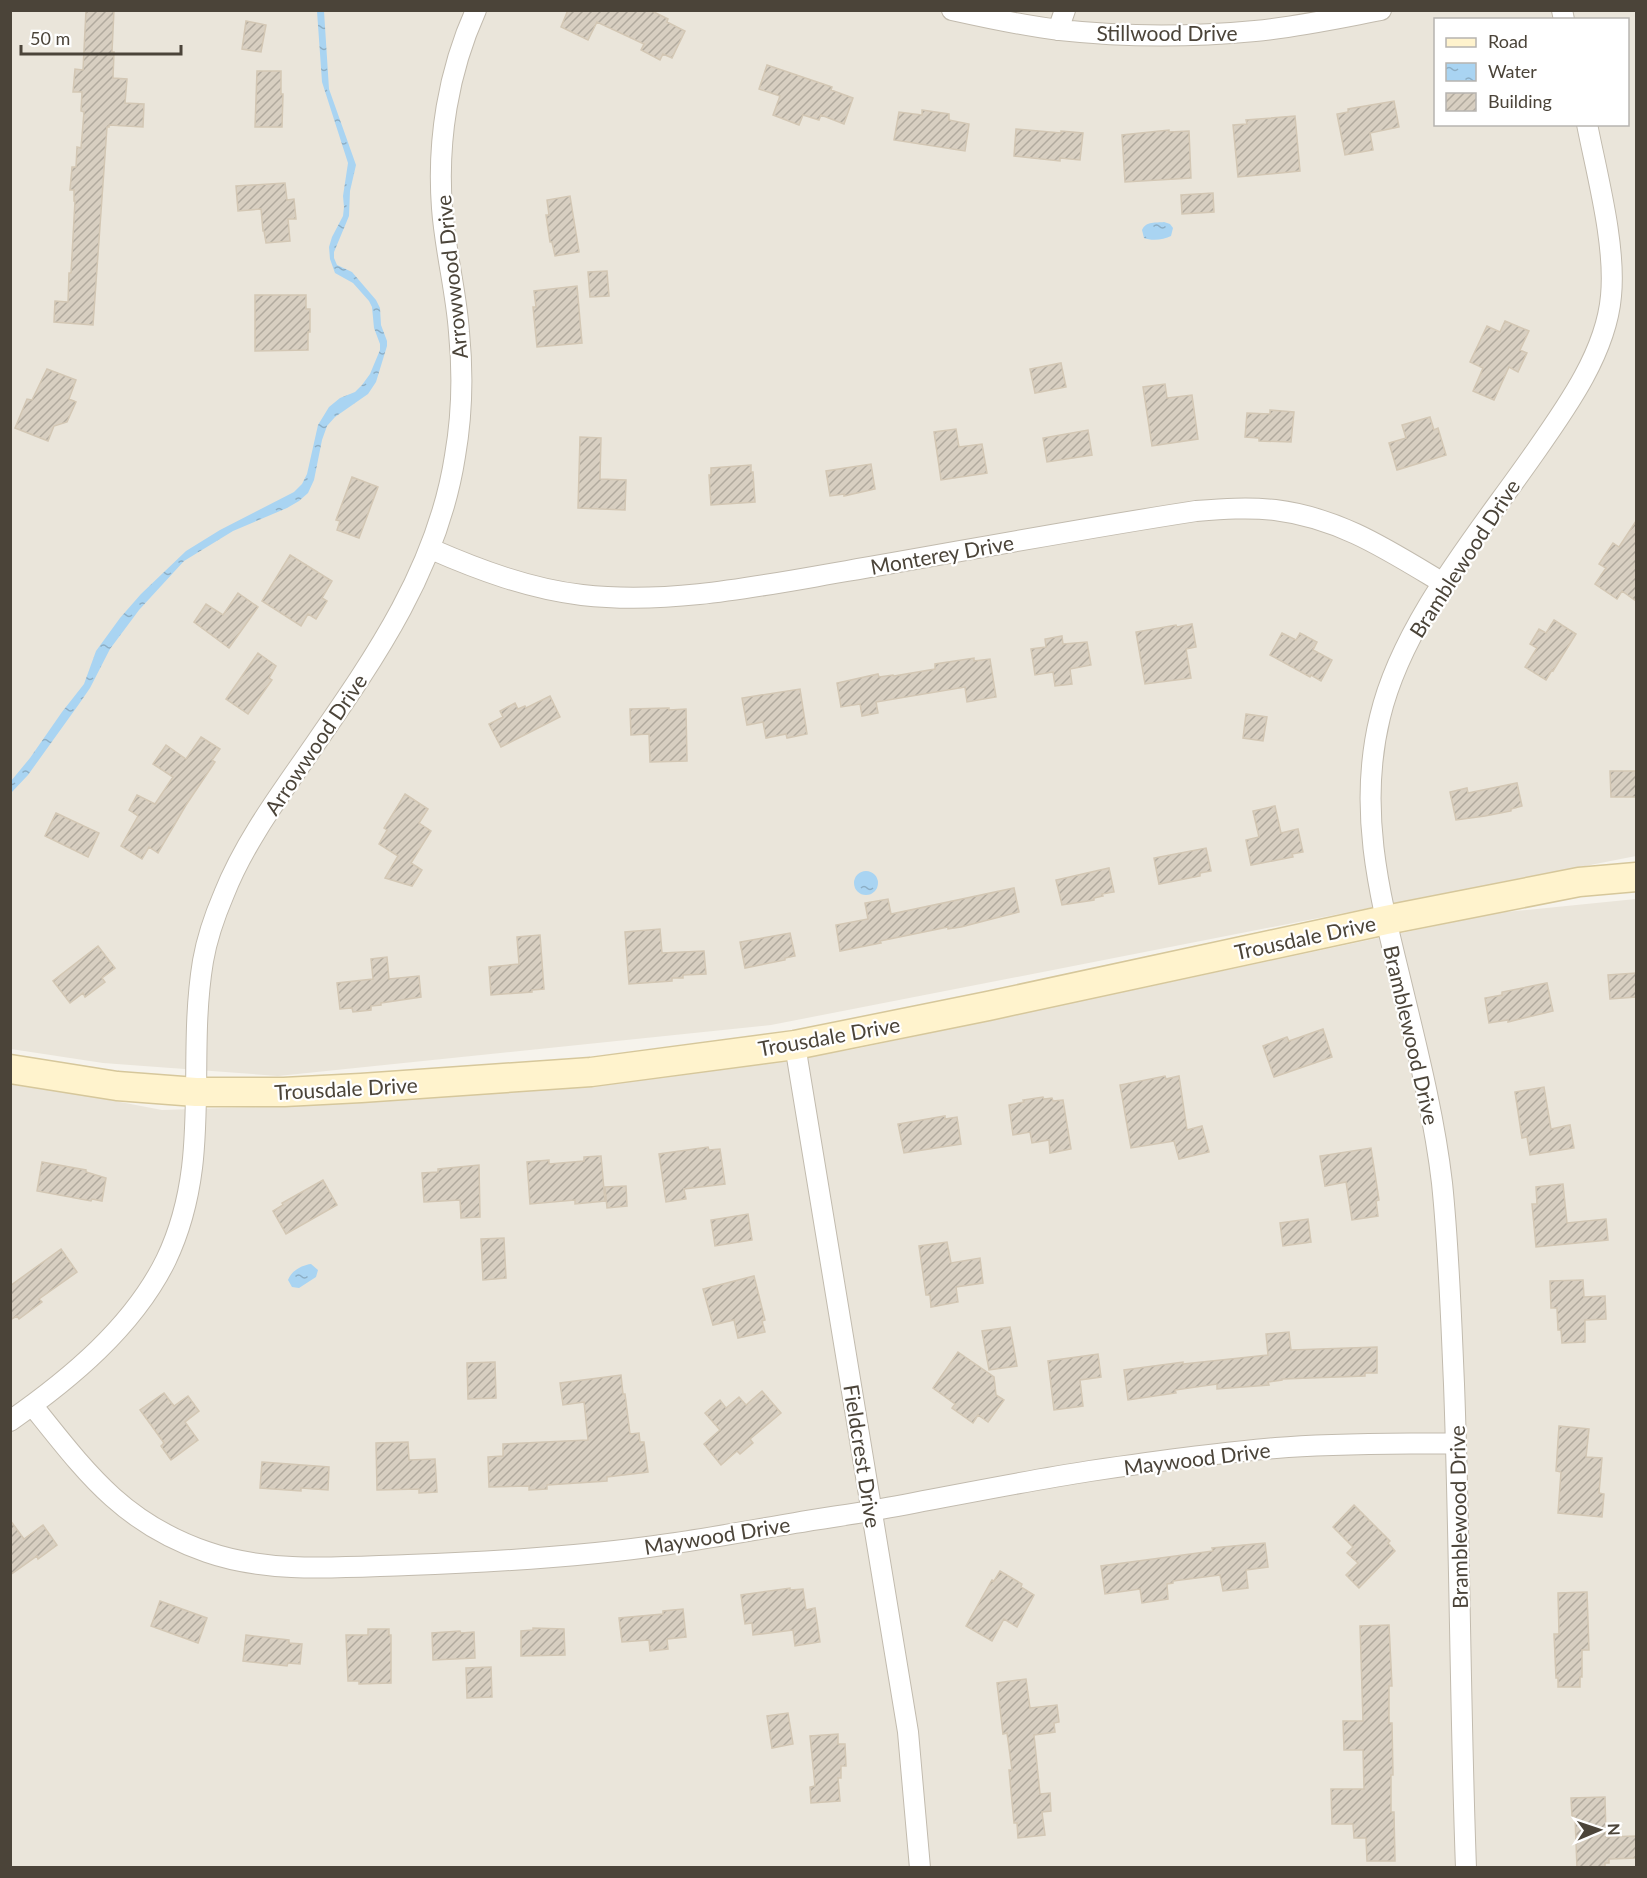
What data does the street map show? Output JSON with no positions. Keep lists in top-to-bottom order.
{
  "streets": {
    "street": [
      "Stillwood Drive",
      "Arrowwood Drive",
      "Monterey Drive",
      "Bramblewood Drive",
      "Trousdale Drive",
      "Fieldcrest Drive",
      "Maywood Drive"
    ]
  },
  "crossings": [
    ["Arrowwood Drive", "Monterey Drive"],
    ["Arrowwood Drive", "Trousdale Drive"],
    ["Arrowwood Drive", "Maywood Drive"],
    ["Monterey Drive", "Bramblewood Drive"],
    ["Bramblewood Drive", "Trousdale Drive"],
    ["Bramblewood Drive", "Maywood Drive"],
    ["Trousdale Drive", "Fieldcrest Drive"],
    ["Fieldcrest Drive", "Maywood Drive"]
  ],
  "legend": ["Road", "Water", "Building"],
  "scale_bar": "50 m",
  "north": "right"
}
